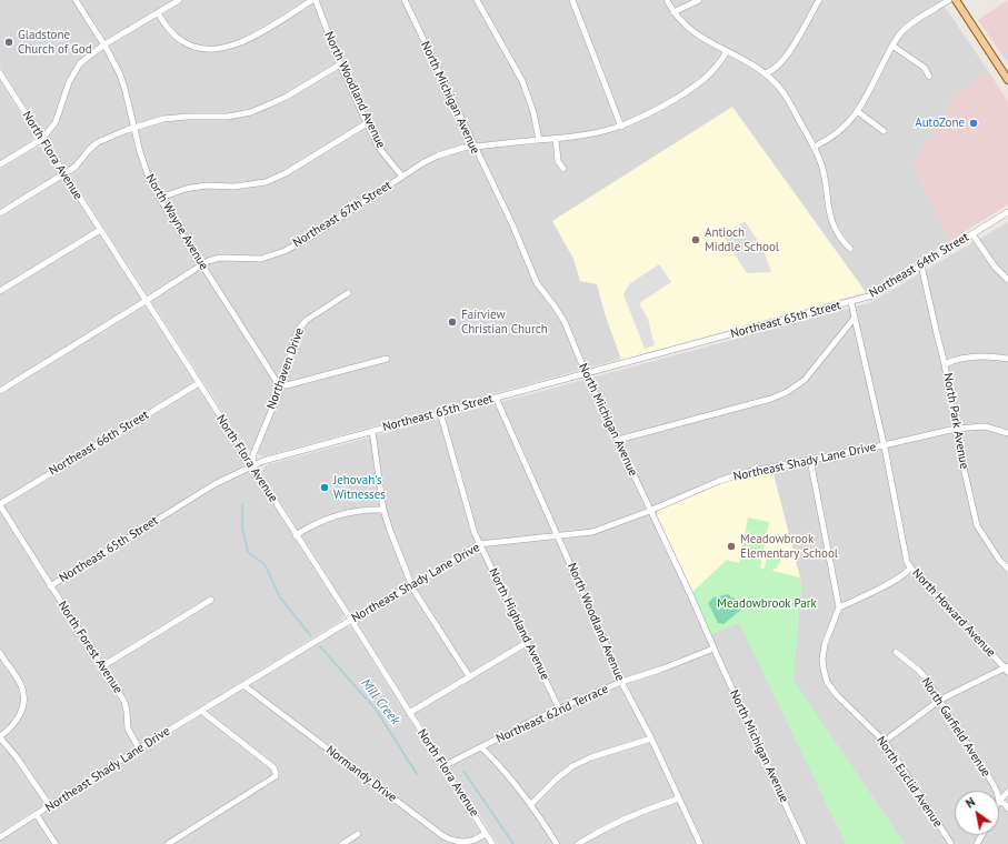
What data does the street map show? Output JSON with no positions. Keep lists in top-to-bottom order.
{
  "streets": {
    "street": [
      "North Woodland Avenue",
      "North Michigan Avenue",
      "North Flora Avenue",
      "Northeast 67th Street",
      "North Wayne Avenue",
      "Northeast 64th Street",
      "Northeast 65th Street",
      "Northaven Drive",
      "North Park Avenue",
      "Northeast 66th Street",
      "Northeast Shady Lane Drive",
      "North Howard Avenue",
      "North Highland Avenue",
      "North Forest Avenue",
      "Northeast 62nd Terrace",
      "North Garfield Avenue",
      "Normandy Drive",
      "North Euclid Avenue"
    ]
  },
  "crossings": [
    ["North Woodland Avenue", "Northeast 67th Street"],
    ["North Woodland Avenue", "Northeast 65th Street"],
    ["North Woodland Avenue", "Northeast Shady Lane Drive"],
    ["North Woodland Avenue", "Northeast 62nd Terrace"],
    ["North Michigan Avenue", "Northeast 67th Street"],
    ["North Michigan Avenue", "Northeast 65th Street"],
    ["North Michigan Avenue", "Northeast Shady Lane Drive"],
    ["North Michigan Avenue", "Northeast 62nd Terrace"],
    ["North Flora Avenue", "Northeast 67th Street"],
    ["North Flora Avenue", "Northeast 65th Street"],
    ["North Flora Avenue", "Northaven Drive"],
    ["North Flora Avenue", "Northeast 66th Street"],
    ["North Flora Avenue", "Northeast Shady Lane Drive"],
    ["North Flora Avenue", "Northeast 62nd Terrace"],
    ["North Flora Avenue", "Normandy Drive"],
    ["Northeast 67th Street", "North Wayne Avenue"],
    ["North Wayne Avenue", "Northaven Drive"],
    ["Northeast 64th Street", "Northeast 65th Street"],
    ["Northeast 64th Street", "North Park Avenue"],
    ["Northeast 65th Street", "Northaven Drive"],
    ["Northeast 65th Street", "North Highland Avenue"],
    ["Northeast 65th Street", "North Forest Avenue"],
    ["North Park Avenue", "Northeast Shady Lane Drive"],
    ["Northeast 66th Street", "North Forest Avenue"],
    ["Northeast Shady Lane Drive", "North Howard Avenue"],
    ["Northeast Shady Lane Drive", "North Highland Avenue"],
    ["Northeast Shady Lane Drive", "North Forest Avenue"],
    ["Northeast Shady Lane Drive", "Normandy Drive"],
    ["North Highland Avenue", "Northeast 62nd Terrace"]
  ],
  "water": ["Mill Creek"],
  "parks": ["Meadowbrook Park"],
  "places": [
    "Gladstone Church of God",
    "AutoZone",
    "Antioch Middle School",
    "Fairview Christian Church",
    "Jehovah's Witnesses",
    "Meadowbrook Elementary School"
  ],
  "north": "top left"
}
